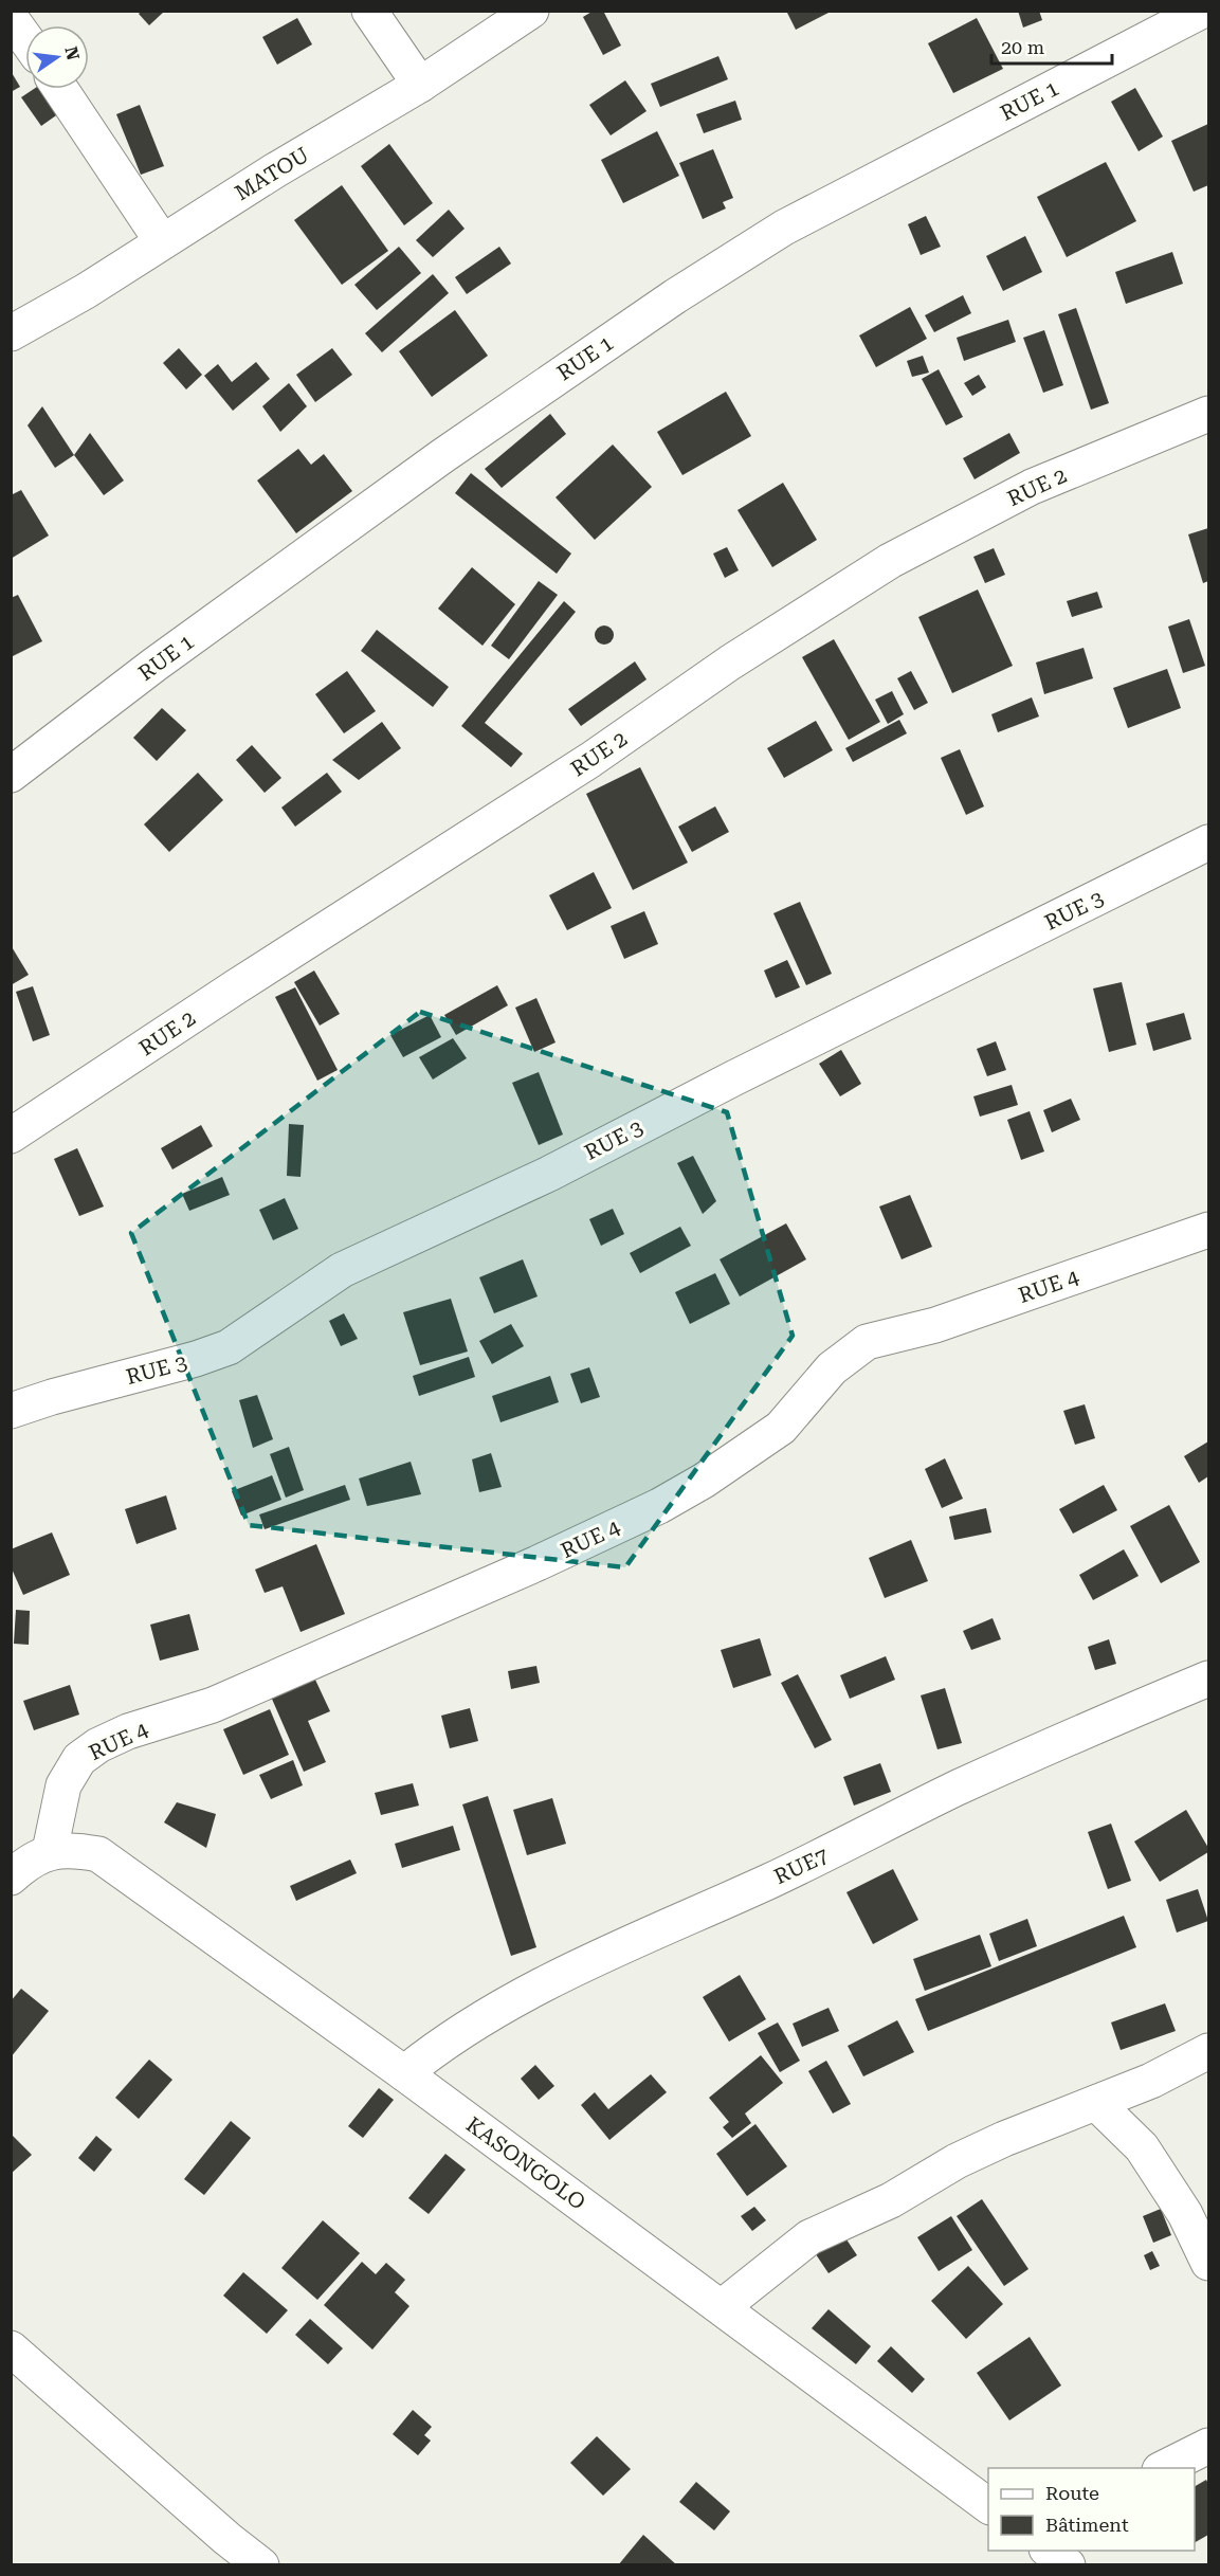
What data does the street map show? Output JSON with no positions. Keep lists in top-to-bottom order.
{
  "streets": {
    "street": [
      "RUE 1",
      "MATOU",
      "RUE 2",
      "RUE 3",
      "RUE 4",
      "RUE7",
      "KASONGOLO"
    ]
  },
  "crossings": [
    ["RUE 4", "KASONGOLO"],
    ["RUE7", "KASONGOLO"]
  ],
  "legend": ["Route", "Bâtiment"],
  "scale_bar": "20 m",
  "north": "right"
}
